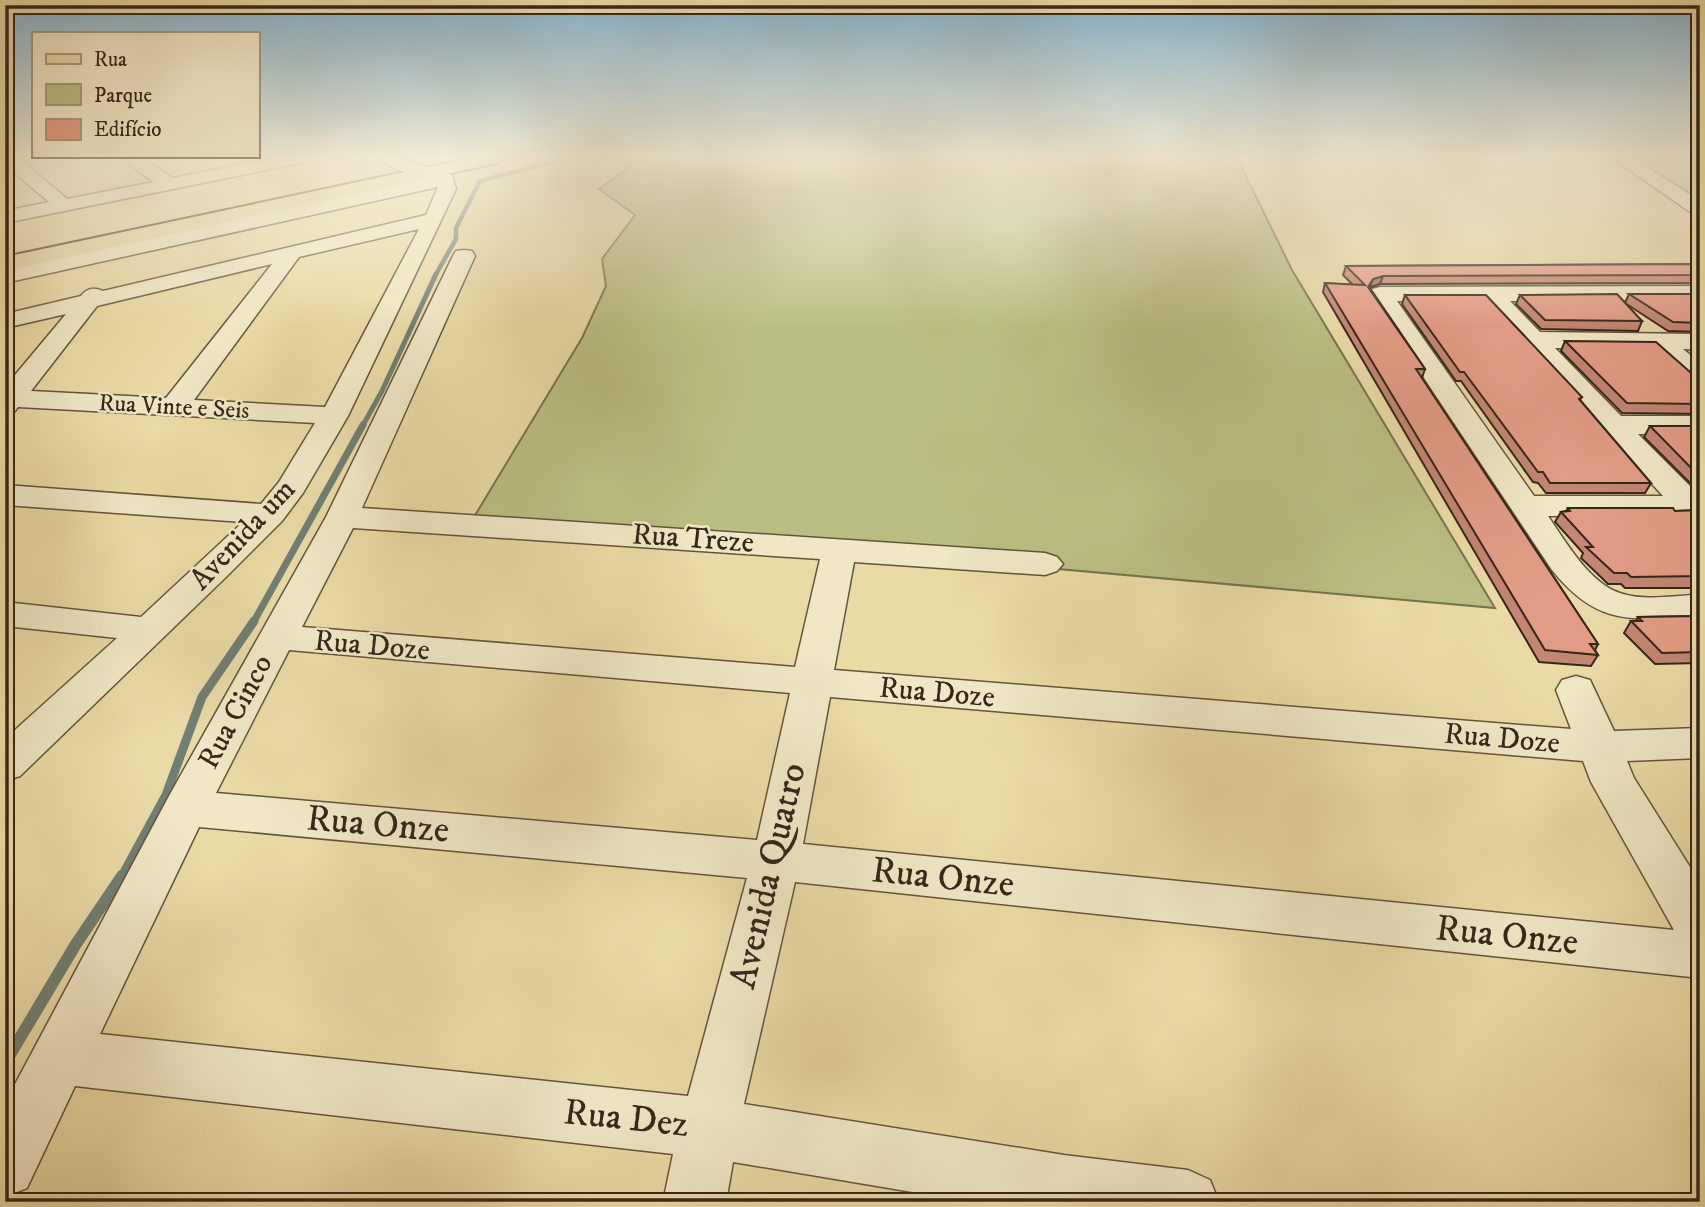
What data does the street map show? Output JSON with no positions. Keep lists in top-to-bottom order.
{
  "streets": {
    "street": [
      "Rua Vinte e Seis",
      "Avenida um",
      "Rua Treze",
      "Rua Doze",
      "Rua Cinco",
      "Rua Onze",
      "Avenida Quatro",
      "Rua Dez"
    ]
  },
  "crossings": [
    ["Rua Vinte e Seis", "Avenida um"],
    ["Rua Treze", "Rua Cinco"],
    ["Rua Treze", "Avenida Quatro"],
    ["Rua Doze", "Rua Cinco"],
    ["Rua Doze", "Avenida Quatro"],
    ["Rua Cinco", "Rua Onze"],
    ["Rua Cinco", "Rua Dez"],
    ["Rua Onze", "Avenida Quatro"],
    ["Avenida Quatro", "Rua Dez"]
  ],
  "legend": ["Rua", "Parque", "Edifício"]
}
